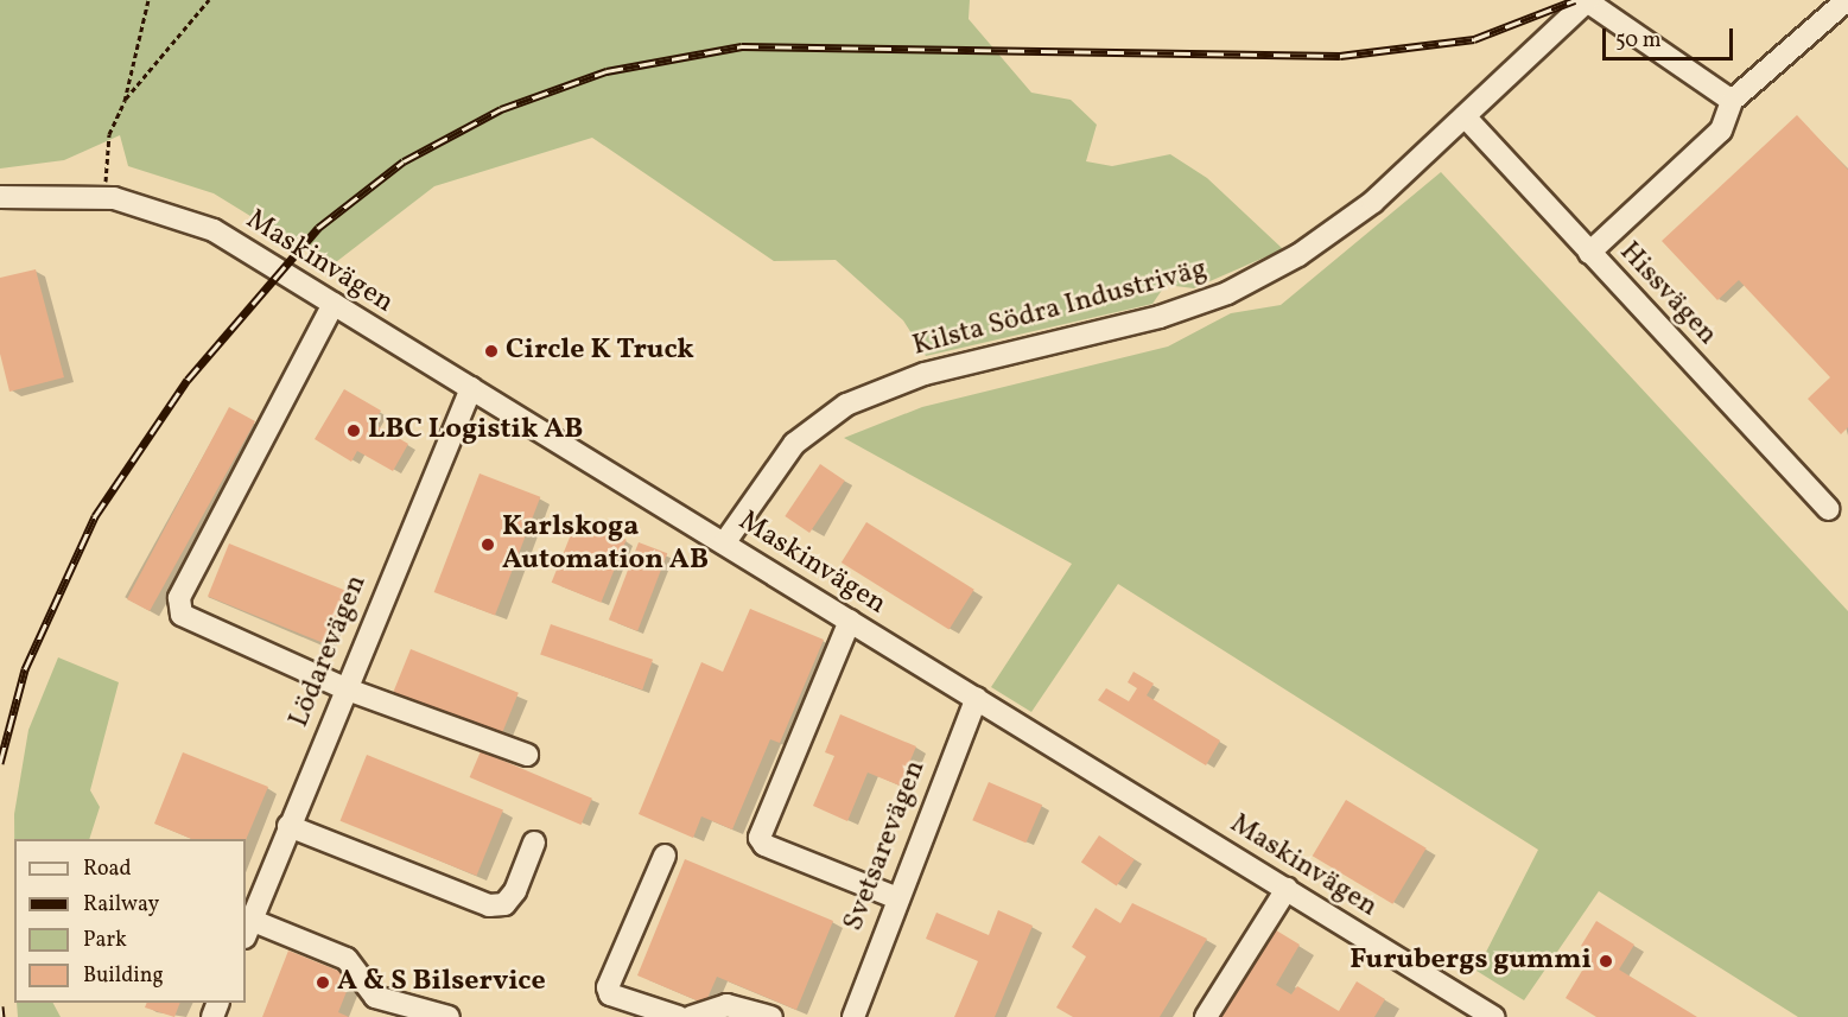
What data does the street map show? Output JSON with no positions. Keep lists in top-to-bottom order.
{
  "streets": {
    "street": [
      "Maskinvägen",
      "Hissvägen",
      "Kilsta Södra Industriväg",
      "Lödarevägen",
      "Svetsarevägen"
    ]
  },
  "crossings": [
    ["Maskinvägen", "Kilsta Södra Industriväg"],
    ["Maskinvägen", "Lödarevägen"],
    ["Maskinvägen", "Svetsarevägen"],
    ["Hissvägen", "Kilsta Södra Industriväg"]
  ],
  "places": [
    "Circle K Truck",
    "LBC Logistik AB",
    "Karlskoga Automation AB",
    "Furubergs gummi",
    "A & S Bilservice"
  ],
  "legend": [
    "Road",
    "Railway",
    "Park",
    "Building"
  ],
  "scale_bar": "50 m"
}
